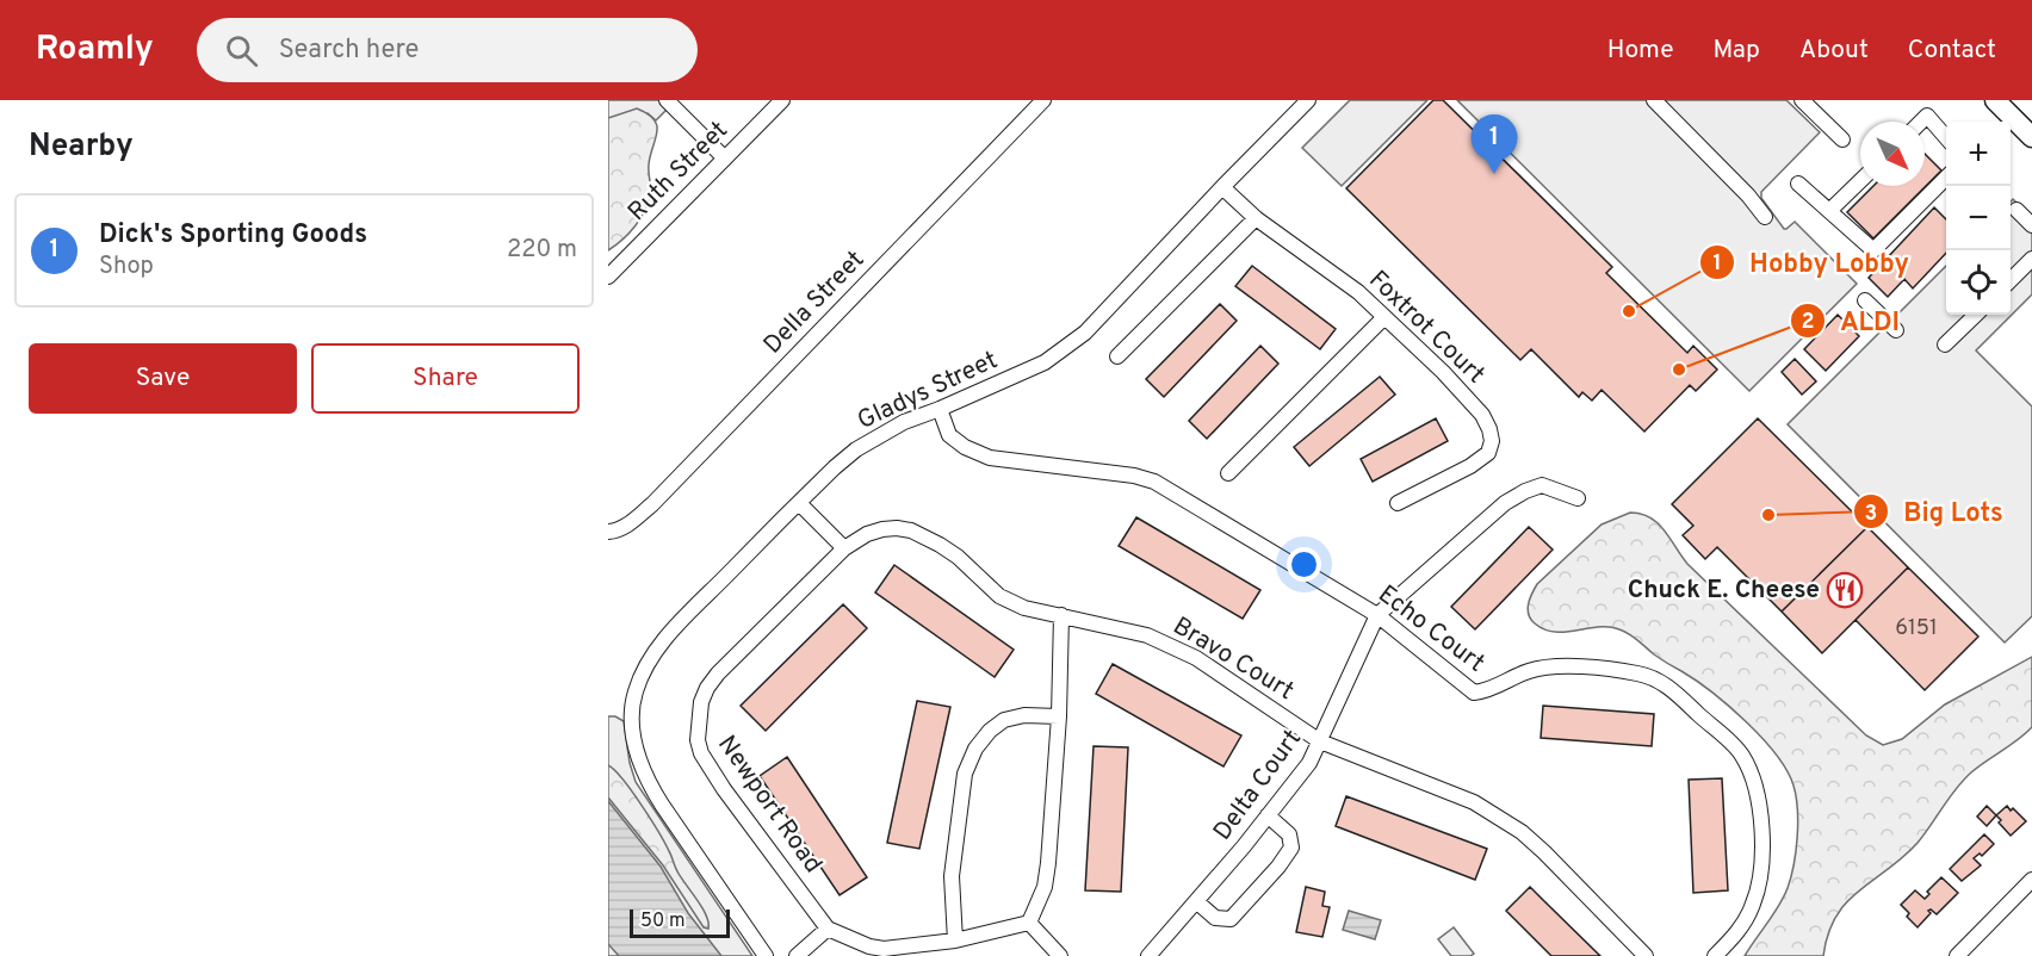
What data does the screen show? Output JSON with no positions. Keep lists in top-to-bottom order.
{
  "streets": {
    "street": [
      "Ruth Street",
      "Della Street",
      "Foxtrot Court",
      "Gladys Street",
      "Echo Court",
      "Bravo Court",
      "Delta Court",
      "Newport Road"
    ]
  },
  "crossings": [
    ["Foxtrot Court", "Gladys Street"],
    ["Gladys Street", "Echo Court"],
    ["Echo Court", "Delta Court"],
    ["Bravo Court", "Delta Court"],
    ["Bravo Court", "Newport Road"]
  ],
  "places": {
    "other": ["Hobby Lobby", "ALDI", "Big Lots"],
    "restaurant": ["Chuck E. Cheese"]
  },
  "house_numbers": ["6151"],
  "scale_bar": "50 m",
  "north": "bottom right",
  "page": {
    "header": "Roamly",
    "search": "Search here",
    "nav": [
      "Home",
      "Map",
      "About",
      "Contact"
    ],
    "heading": "Nearby",
    "pins": "1",
    "map_buttons": ["+", "−"],
    "list": [
      {
        "mark": "1",
        "name": "Dick's Sporting Goods",
        "note": "Shop",
        "value": "220 m"
      }
    ],
    "buttons": ["Save", "Share"],
    "scale": "50 m"
  }
}
